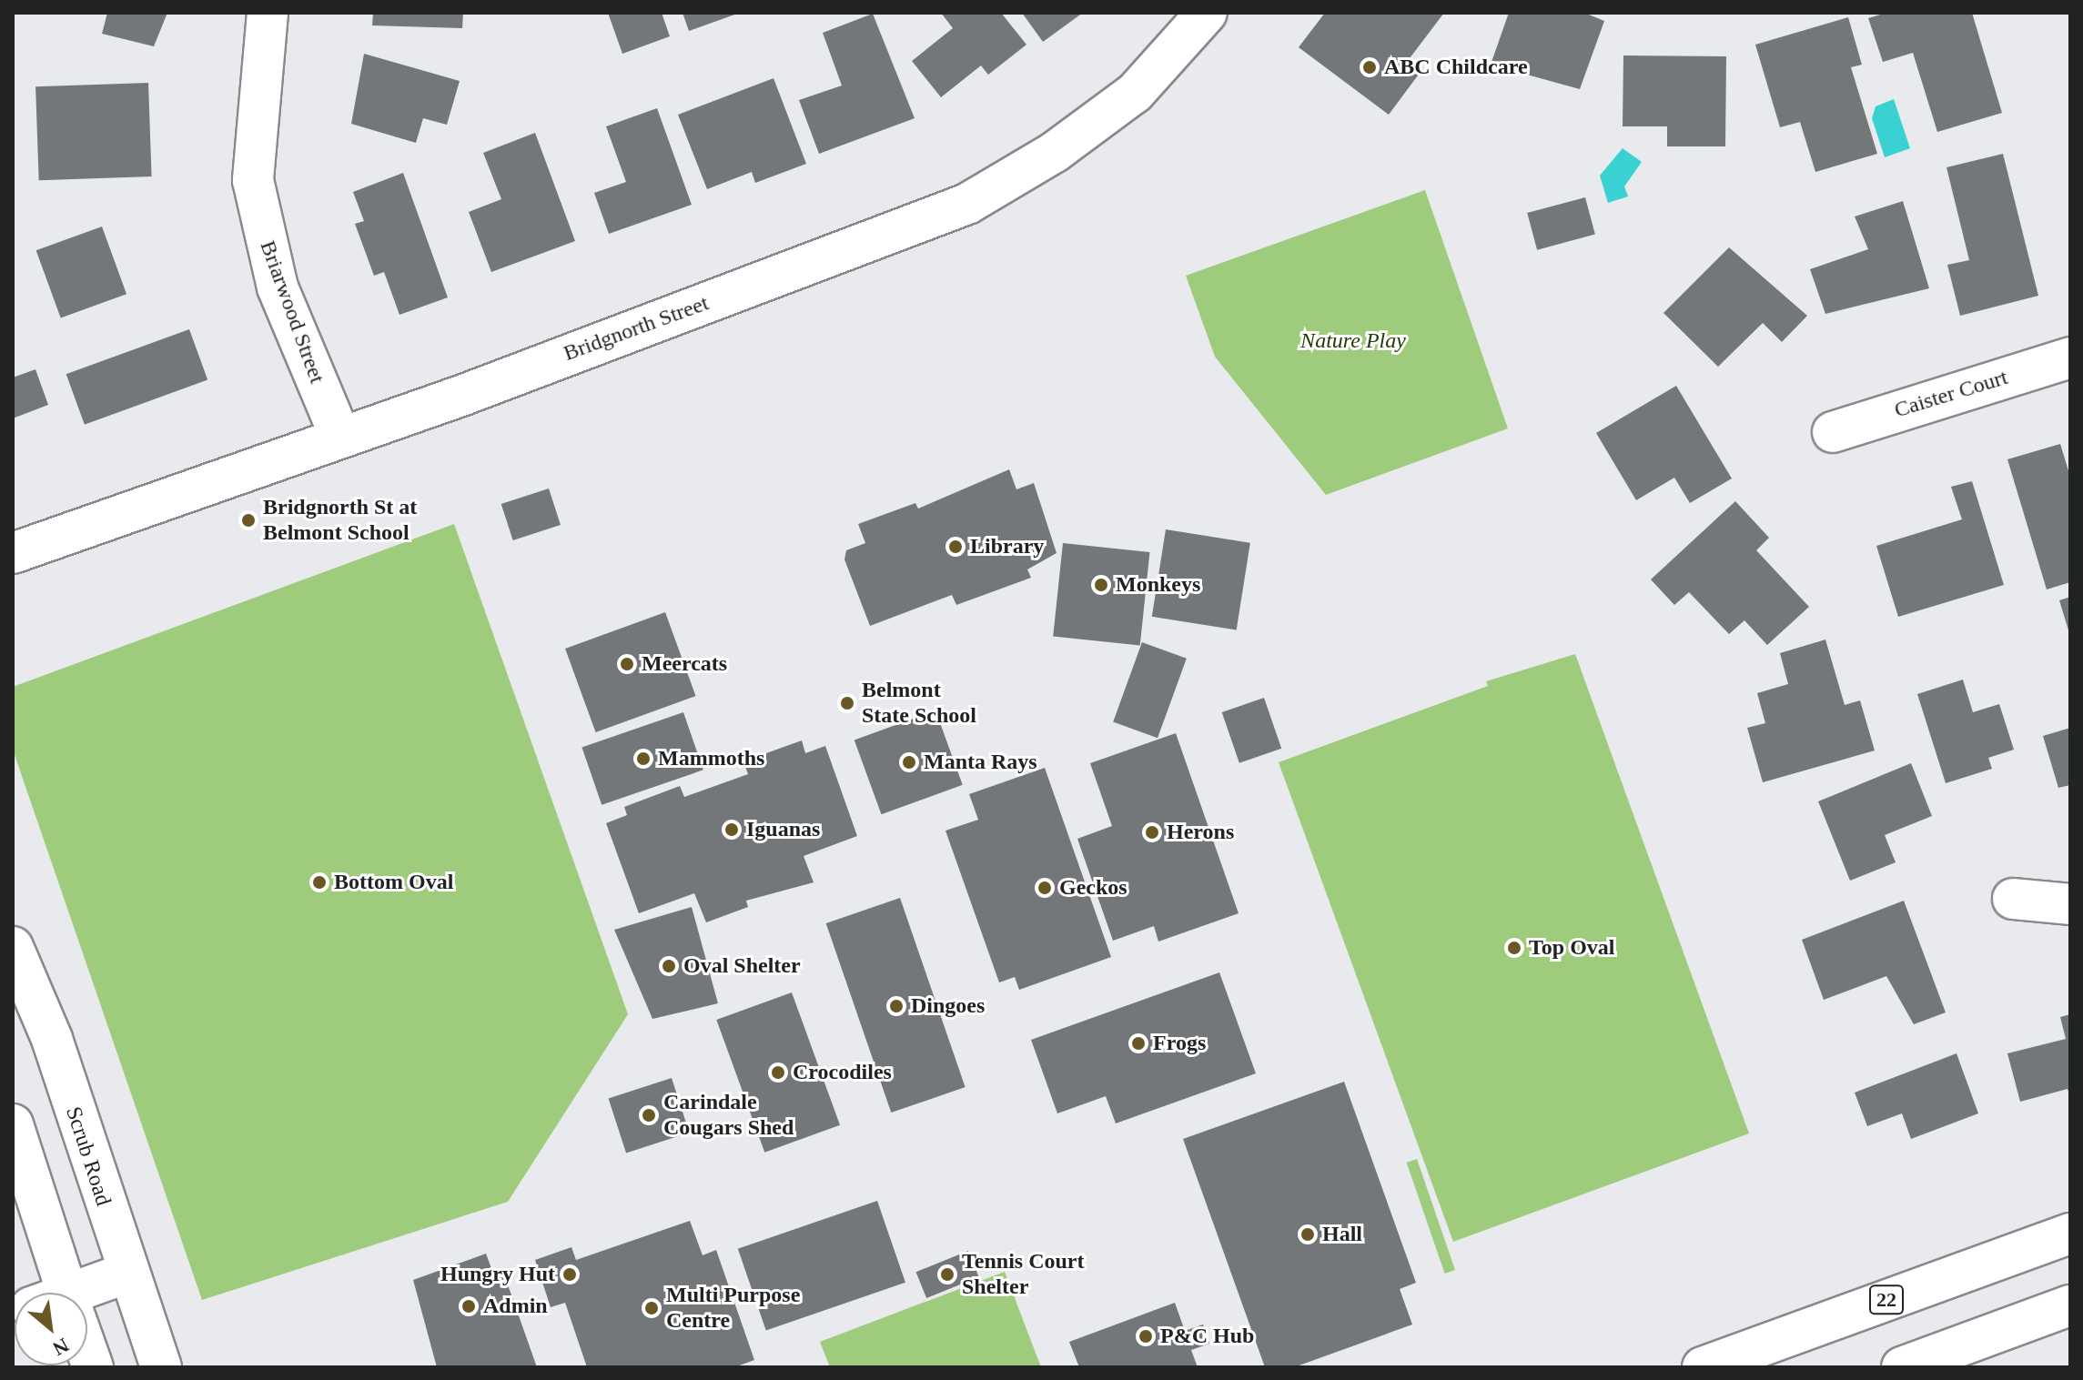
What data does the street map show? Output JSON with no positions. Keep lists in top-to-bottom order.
{
  "streets": {
    "main road": [
      "Briarwood Street",
      "Bridgnorth Street",
      "Caister Court",
      "Scrub Road",
      "22"
    ]
  },
  "crossings": [
    ["Briarwood Street", "Bridgnorth Street"]
  ],
  "parks": ["Nature Play"],
  "places": [
    "ABC Childcare",
    "Bridgnorth St at Belmont School",
    "Library",
    "Monkeys",
    "Meercats",
    "Belmont State School",
    "Mammoths",
    "Manta Rays",
    "Iguanas",
    "Herons",
    "Bottom Oval",
    "Geckos",
    "Top Oval",
    "Oval Shelter",
    "Dingoes",
    "Frogs",
    "Crocodiles",
    "Carindale Cougars Shed",
    "Hall",
    "Hungry Hut",
    "Tennis Court Shelter",
    "Admin",
    "Multi Purpose Centre",
    "P&C Hub"
  ],
  "north": "bottom right"
}
